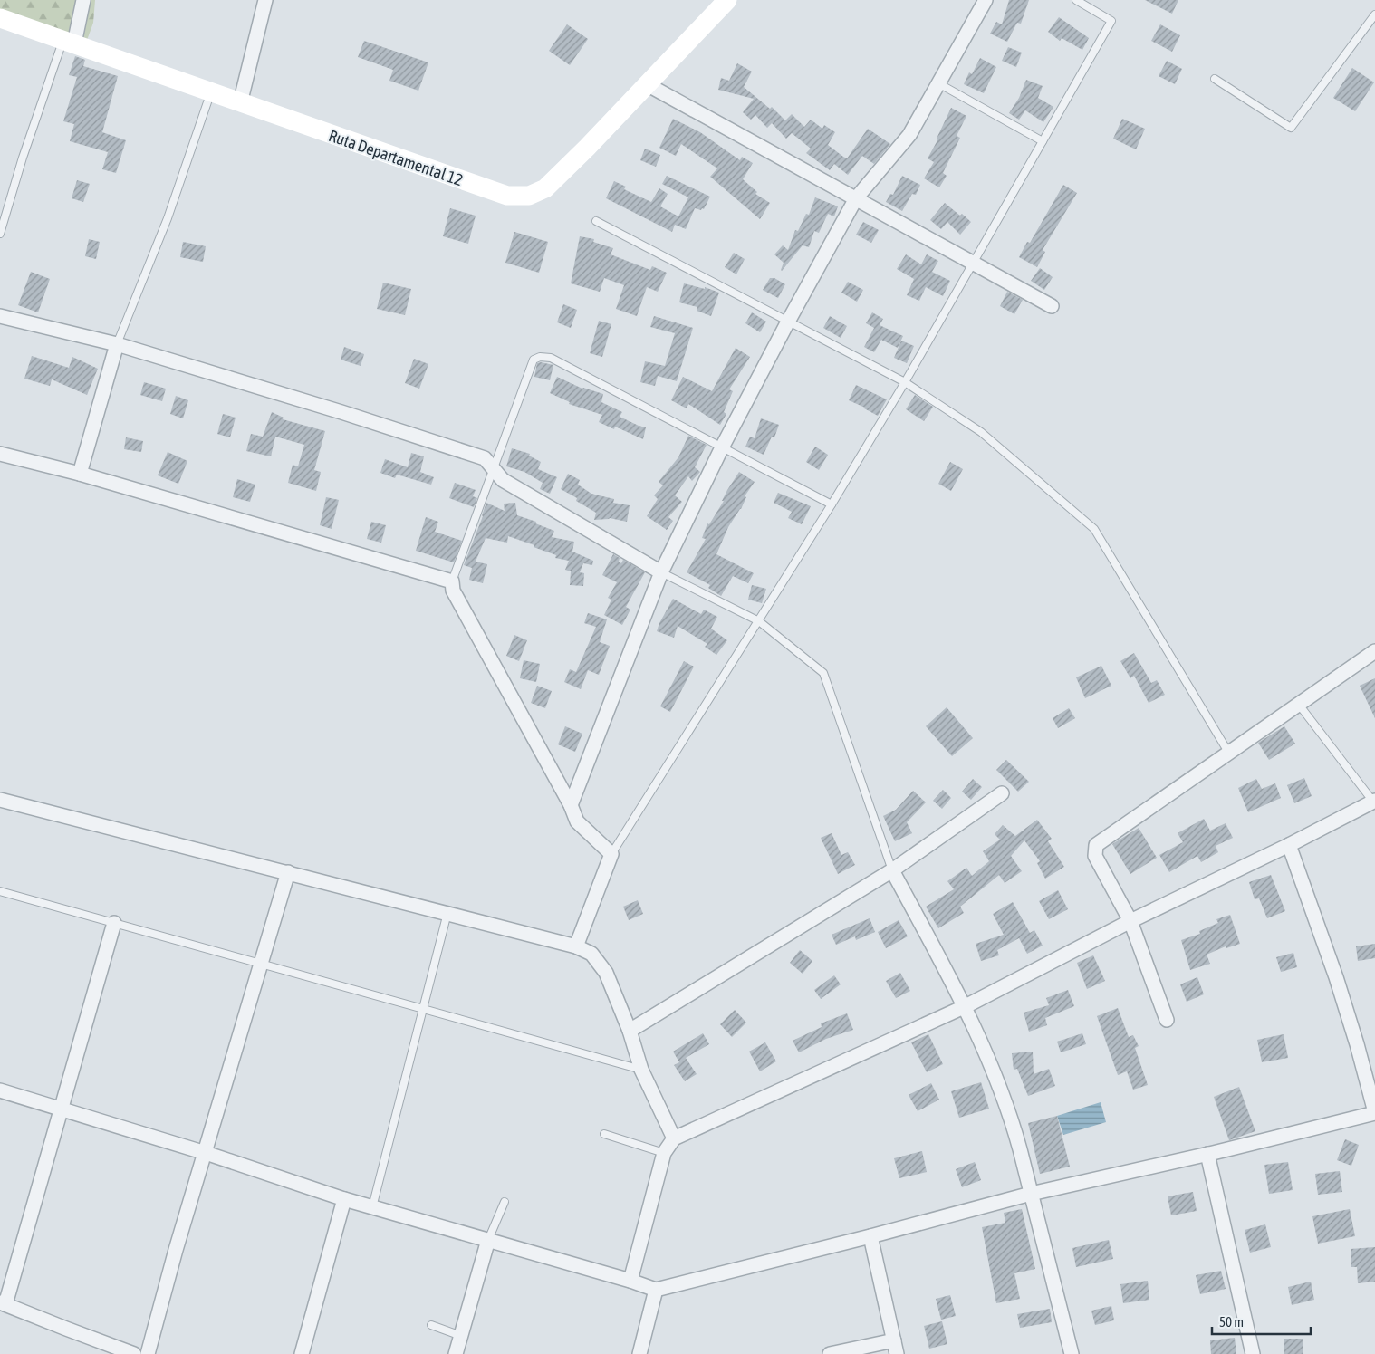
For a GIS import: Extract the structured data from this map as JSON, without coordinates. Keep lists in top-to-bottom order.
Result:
{
  "streets": {
    "main road": ["Ruta Departamental 12"]
  },
  "scale_bar": "50 m"
}
